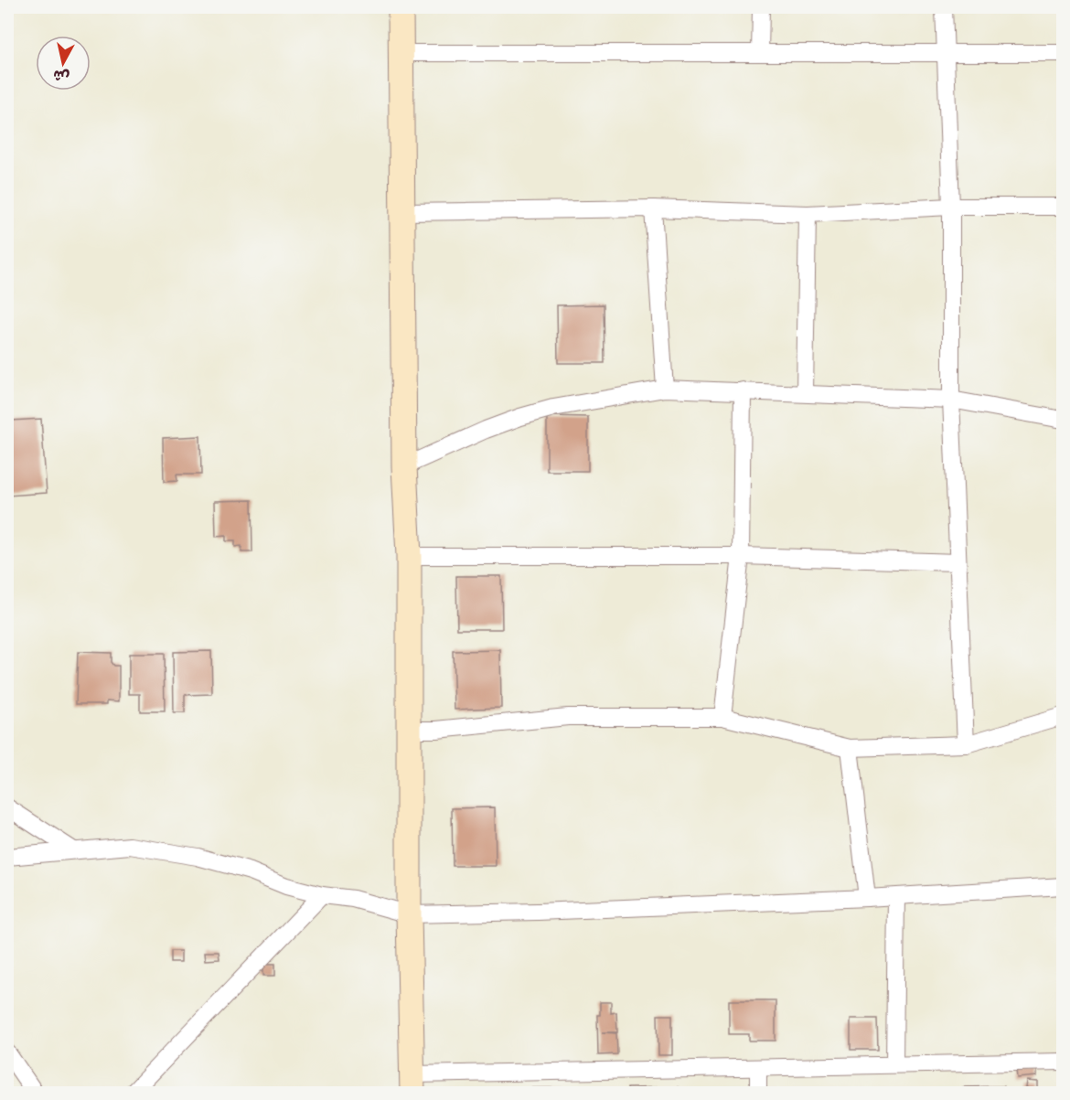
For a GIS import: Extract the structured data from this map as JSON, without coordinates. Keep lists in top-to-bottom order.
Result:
{
  "north": "bottom"
}
